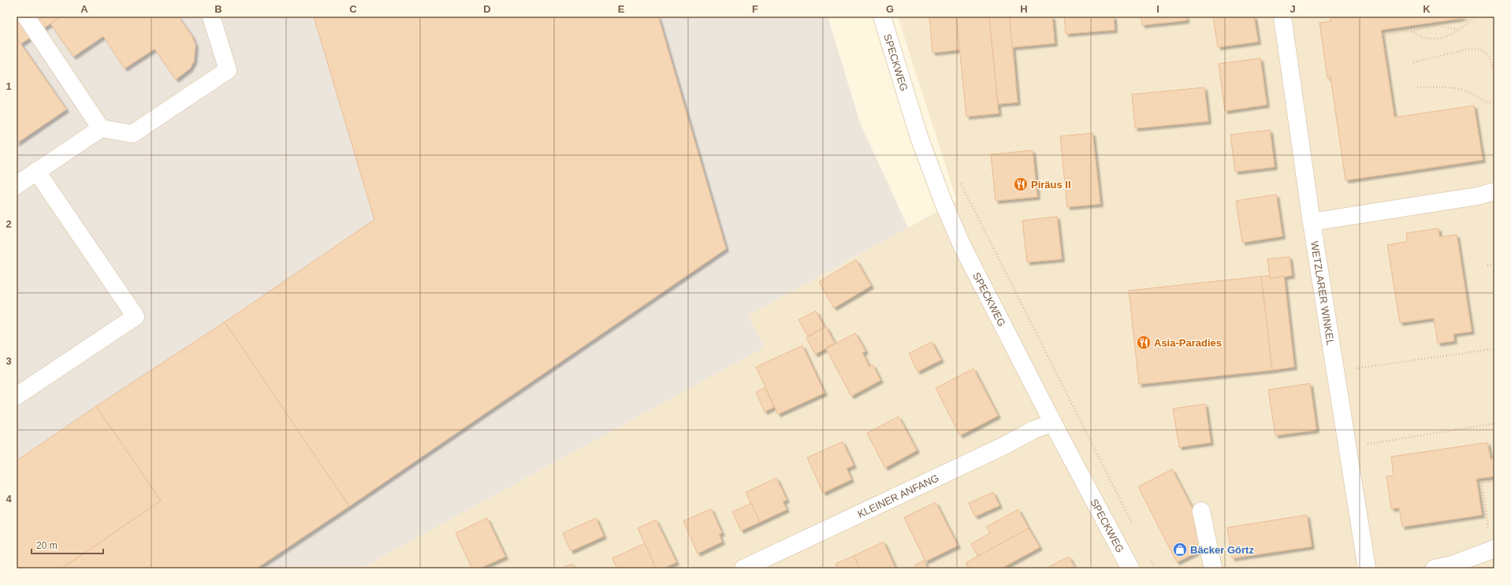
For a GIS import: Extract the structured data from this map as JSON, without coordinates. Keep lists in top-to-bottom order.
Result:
{
  "streets": {
    "street": ["SPECKWEG", "WETZLARER WINKEL", "KLEINER ANFANG"]
  },
  "crossings": [
    ["SPECKWEG", "KLEINER ANFANG"]
  ],
  "places": {
    "restaurant": ["Piräus II", "Asia-Paradies"],
    "shop": ["Bäcker Görtz"]
  },
  "scale_bar": "20 m",
  "grid": {
    "columns": [
      "A",
      "B",
      "C",
      "D",
      "E",
      "F",
      "G",
      "H",
      "I",
      "J",
      "K"
    ],
    "rows": [
      "1",
      "2",
      "3",
      "4"
    ]
  }
}
